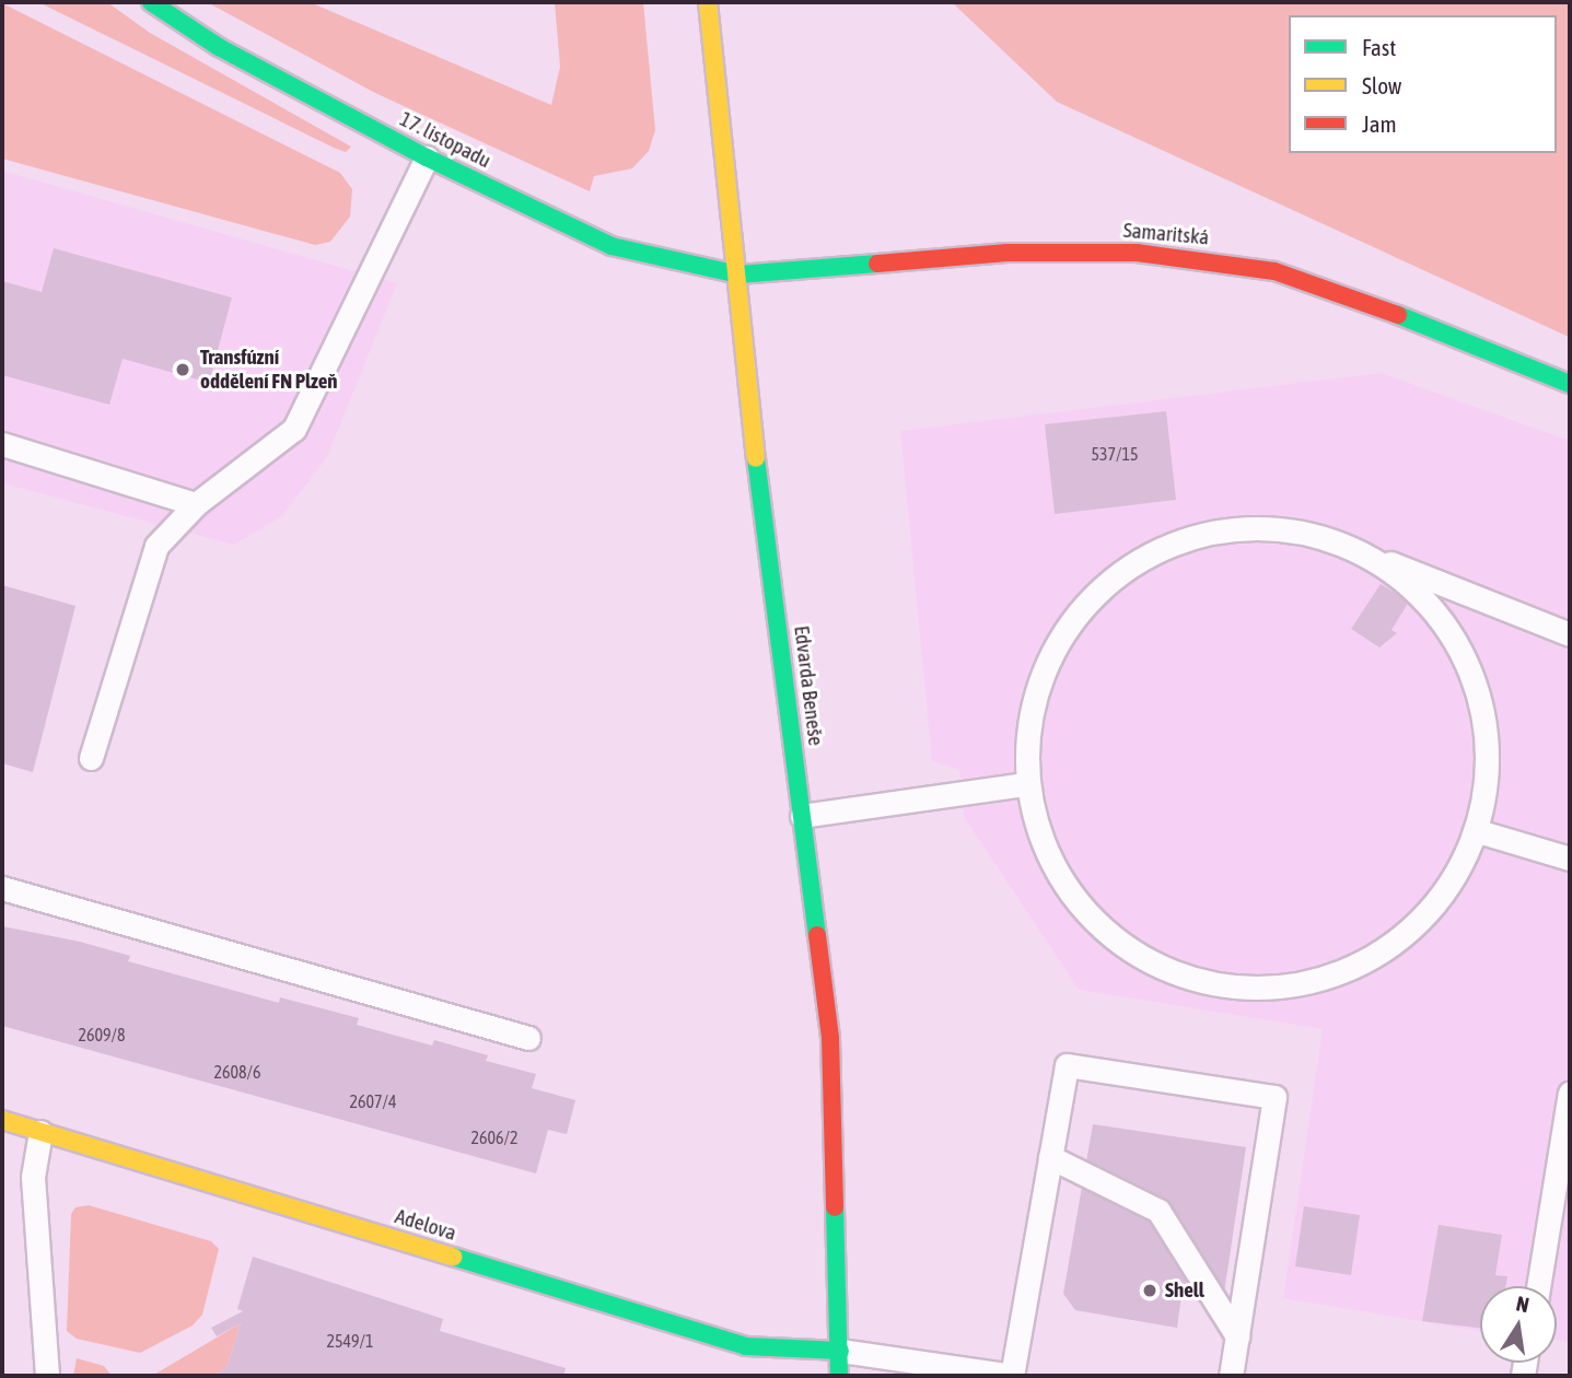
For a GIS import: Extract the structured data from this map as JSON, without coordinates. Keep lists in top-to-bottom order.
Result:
{
  "streets": {
    "street": [
      "17. listopadu",
      "Samaritská",
      "Edvarda Beneše",
      "Adelova"
    ]
  },
  "crossings": [
    ["17. listopadu", "Samaritská"],
    ["17. listopadu", "Edvarda Beneše"],
    ["Samaritská", "Edvarda Beneše"],
    ["Edvarda Beneše", "Adelova"]
  ],
  "places": ["Transfúzní oddělení FN Plzeň", "Shell"],
  "house_numbers": [
    "537/15",
    "2609/8",
    "2608/6",
    "2607/4",
    "2606/2",
    "2549/1"
  ],
  "legend": ["Fast", "Slow", "Jam"],
  "north": "top"
}
